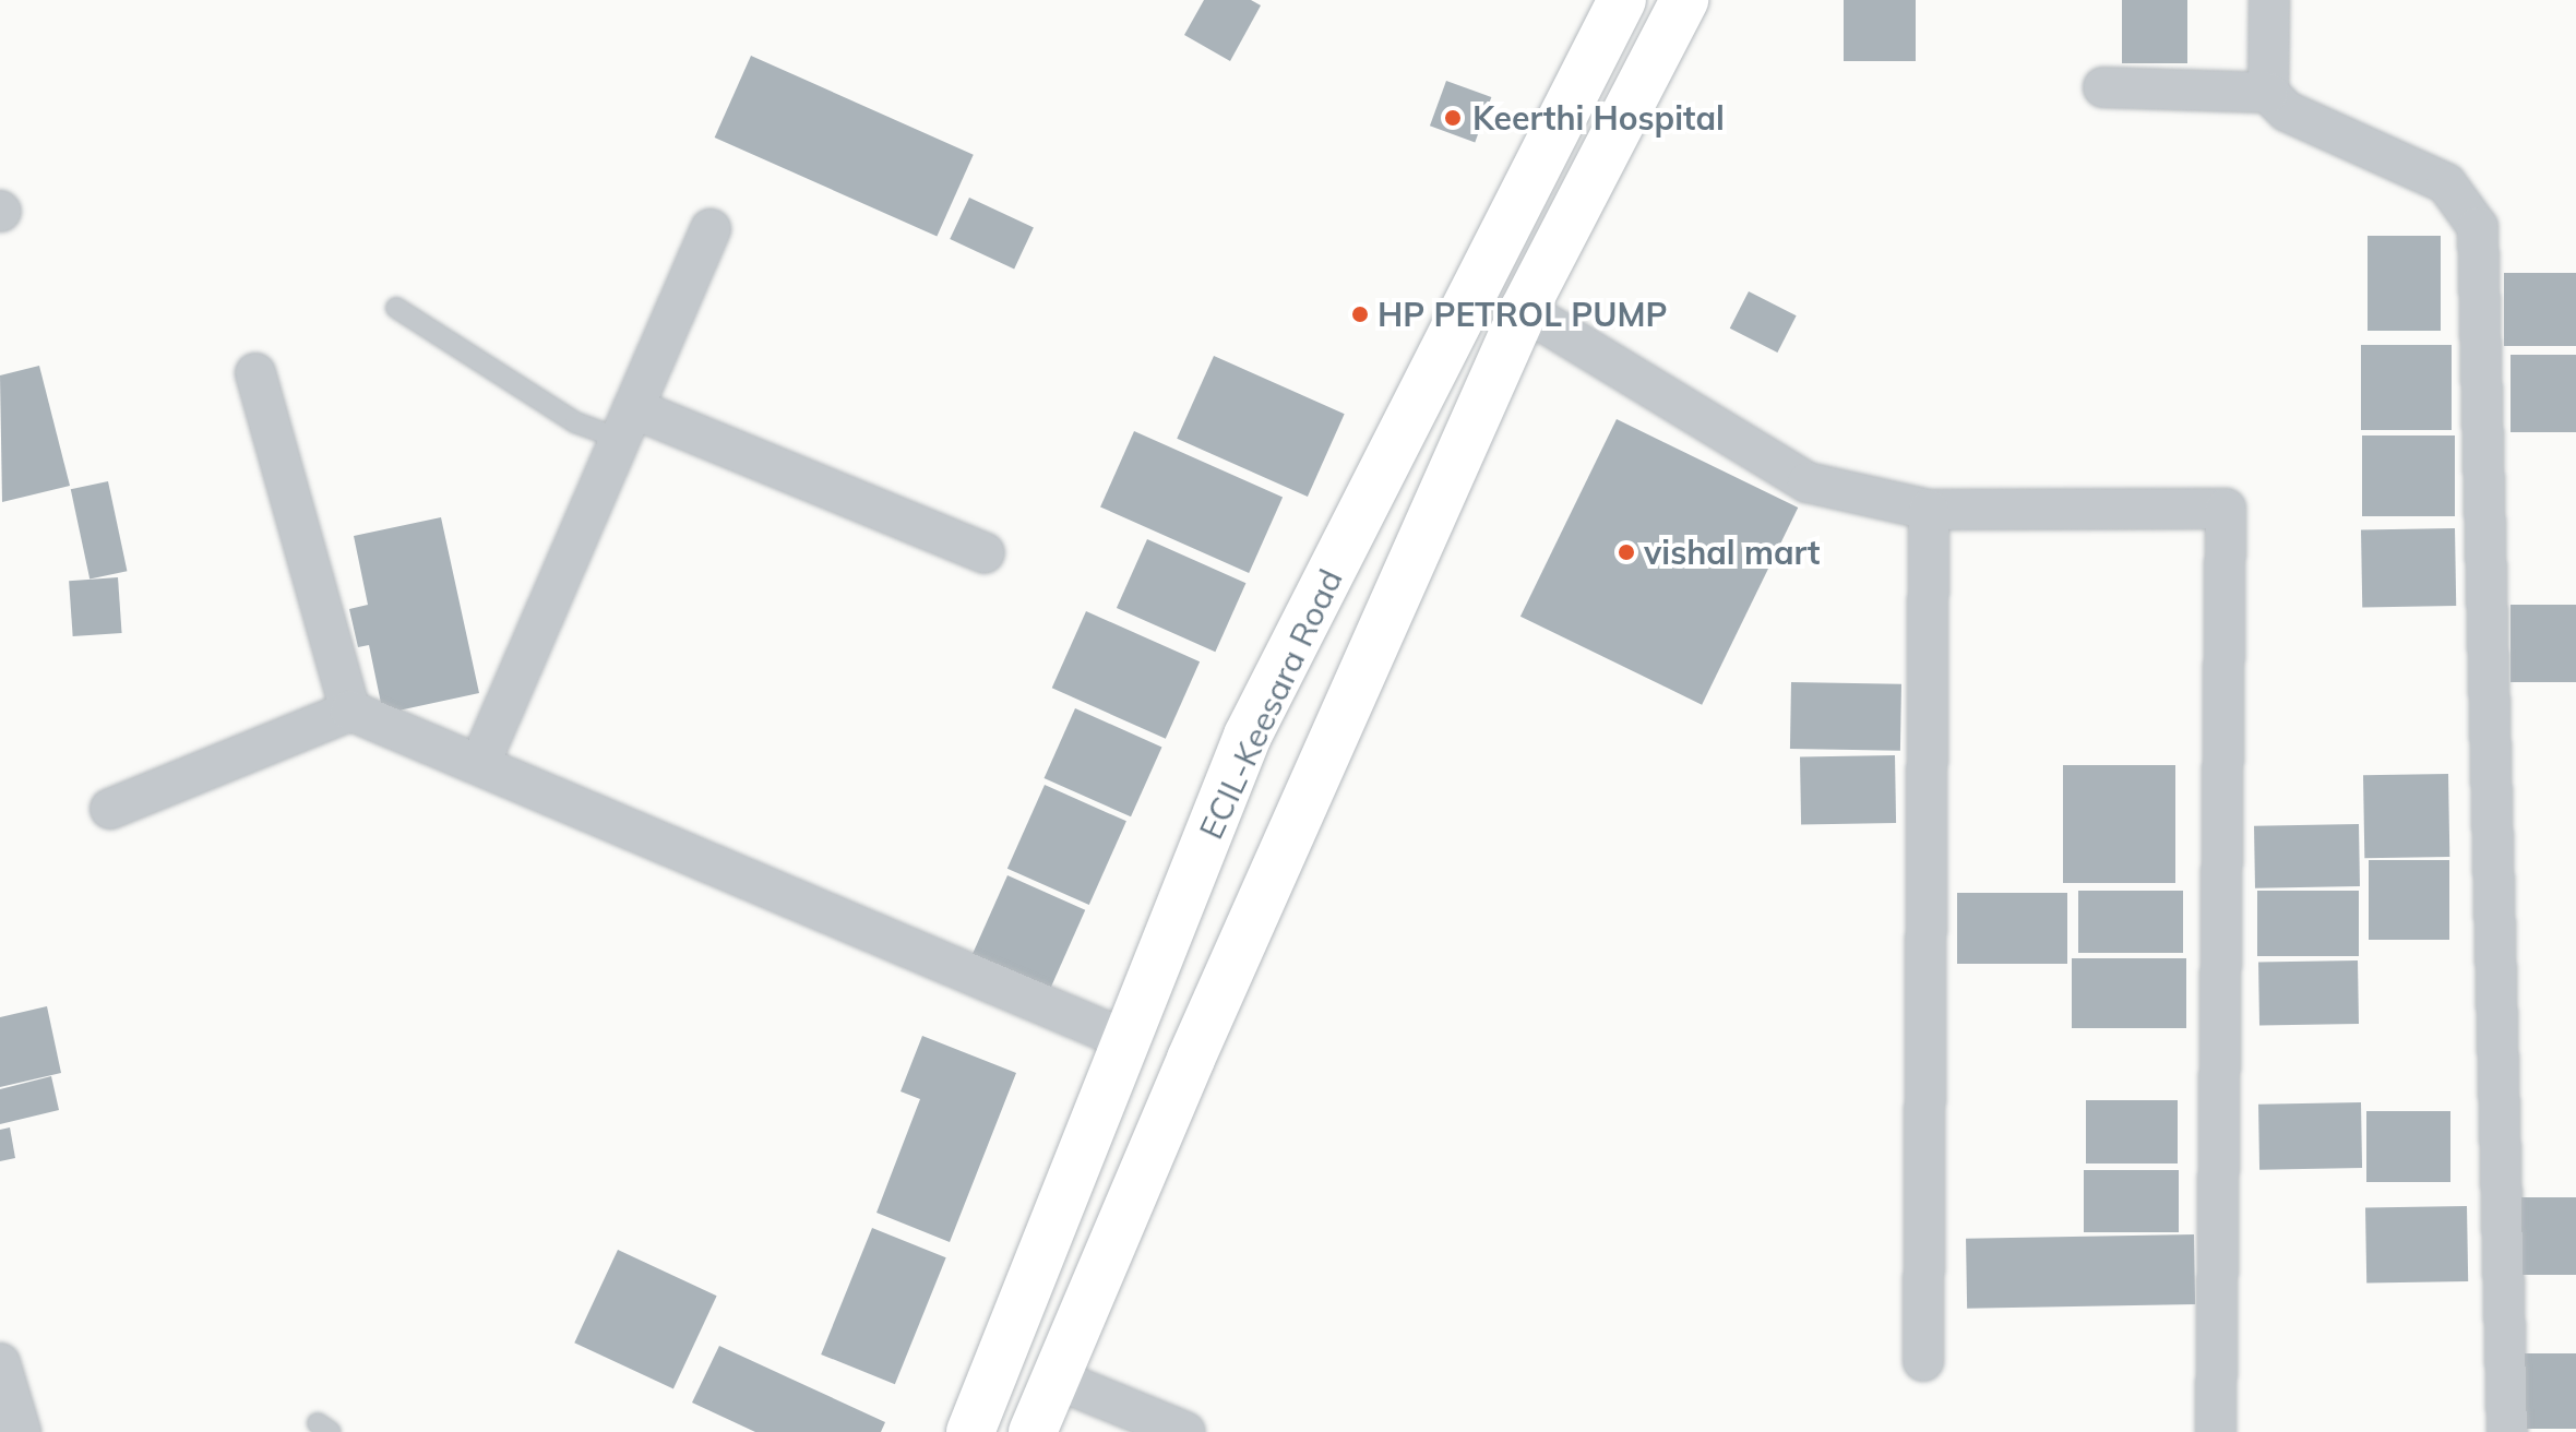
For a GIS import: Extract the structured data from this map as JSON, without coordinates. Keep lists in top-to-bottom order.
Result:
{
  "streets": {
    "main road": ["ECIL-Keesara Road"]
  },
  "places": ["Keerthi Hospital", "HP PETROL PUMP", "vishal mart"]
}
